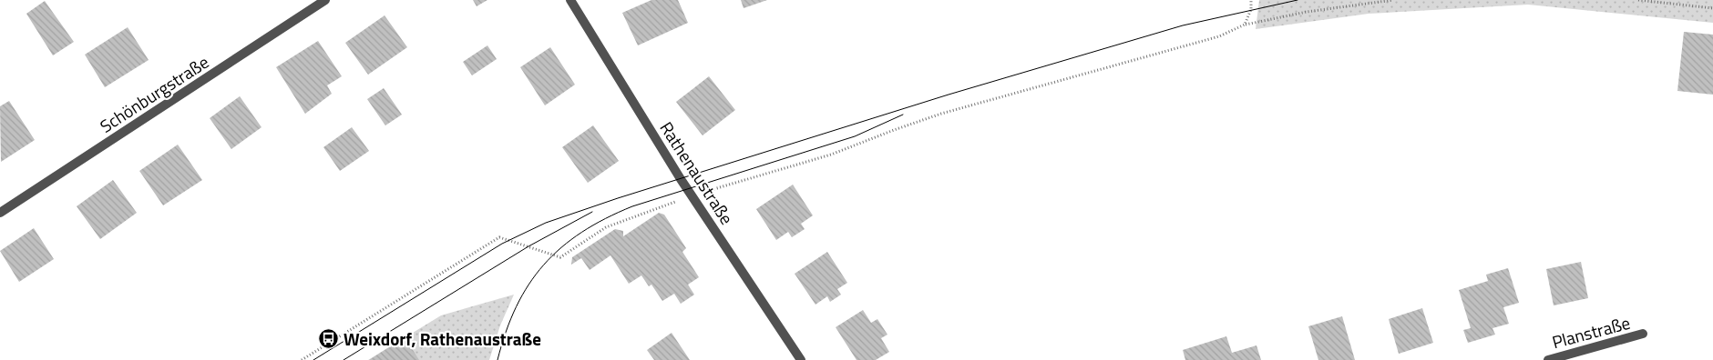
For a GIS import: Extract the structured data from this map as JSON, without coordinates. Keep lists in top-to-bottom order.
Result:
{
  "streets": {
    "street": ["Schönburgstraße", "Rathenaustraße", "Planstraße"]
  },
  "places": {
    "bus stop": ["Weixdorf, Rathenaustraße"]
  }
}
